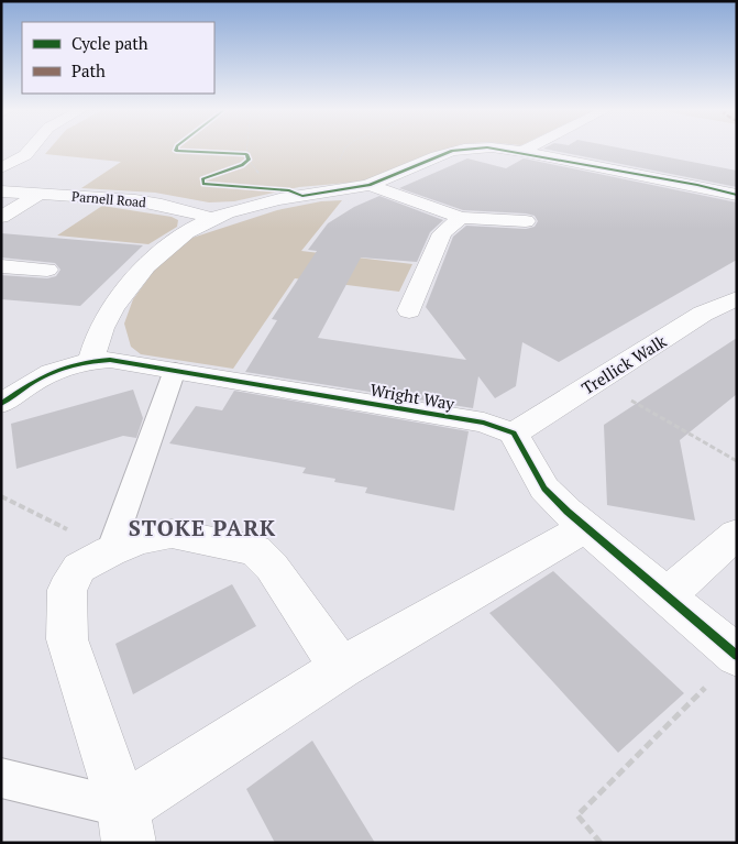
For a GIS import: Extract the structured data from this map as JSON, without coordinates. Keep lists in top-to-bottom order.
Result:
{
  "streets": {
    "street": ["Parnell Road", "Trellick Walk", "Wright Way"]
  },
  "crossings": [
    ["Trellick Walk", "Wright Way"]
  ],
  "districts": ["STOKE PARK"],
  "legend": ["Cycle path", "Path"]
}
